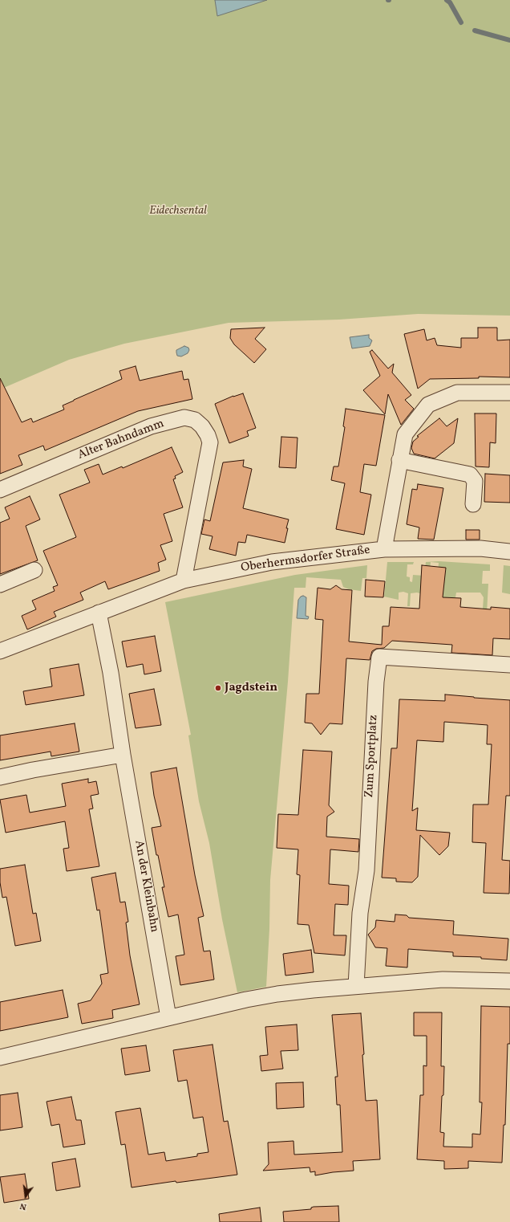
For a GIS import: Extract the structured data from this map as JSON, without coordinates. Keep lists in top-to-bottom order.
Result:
{
  "streets": {
    "street": [
      "Alter Bahndamm",
      "Oberhermsdorfer Straße",
      "Zum Sportplatz",
      "An der Kleinbahn"
    ]
  },
  "crossings": [
    ["Alter Bahndamm", "Oberhermsdorfer Straße"],
    ["Oberhermsdorfer Straße", "An der Kleinbahn"]
  ],
  "parks": ["Eidechsental"],
  "places": ["Jagdstein"],
  "north": "bottom"
}
